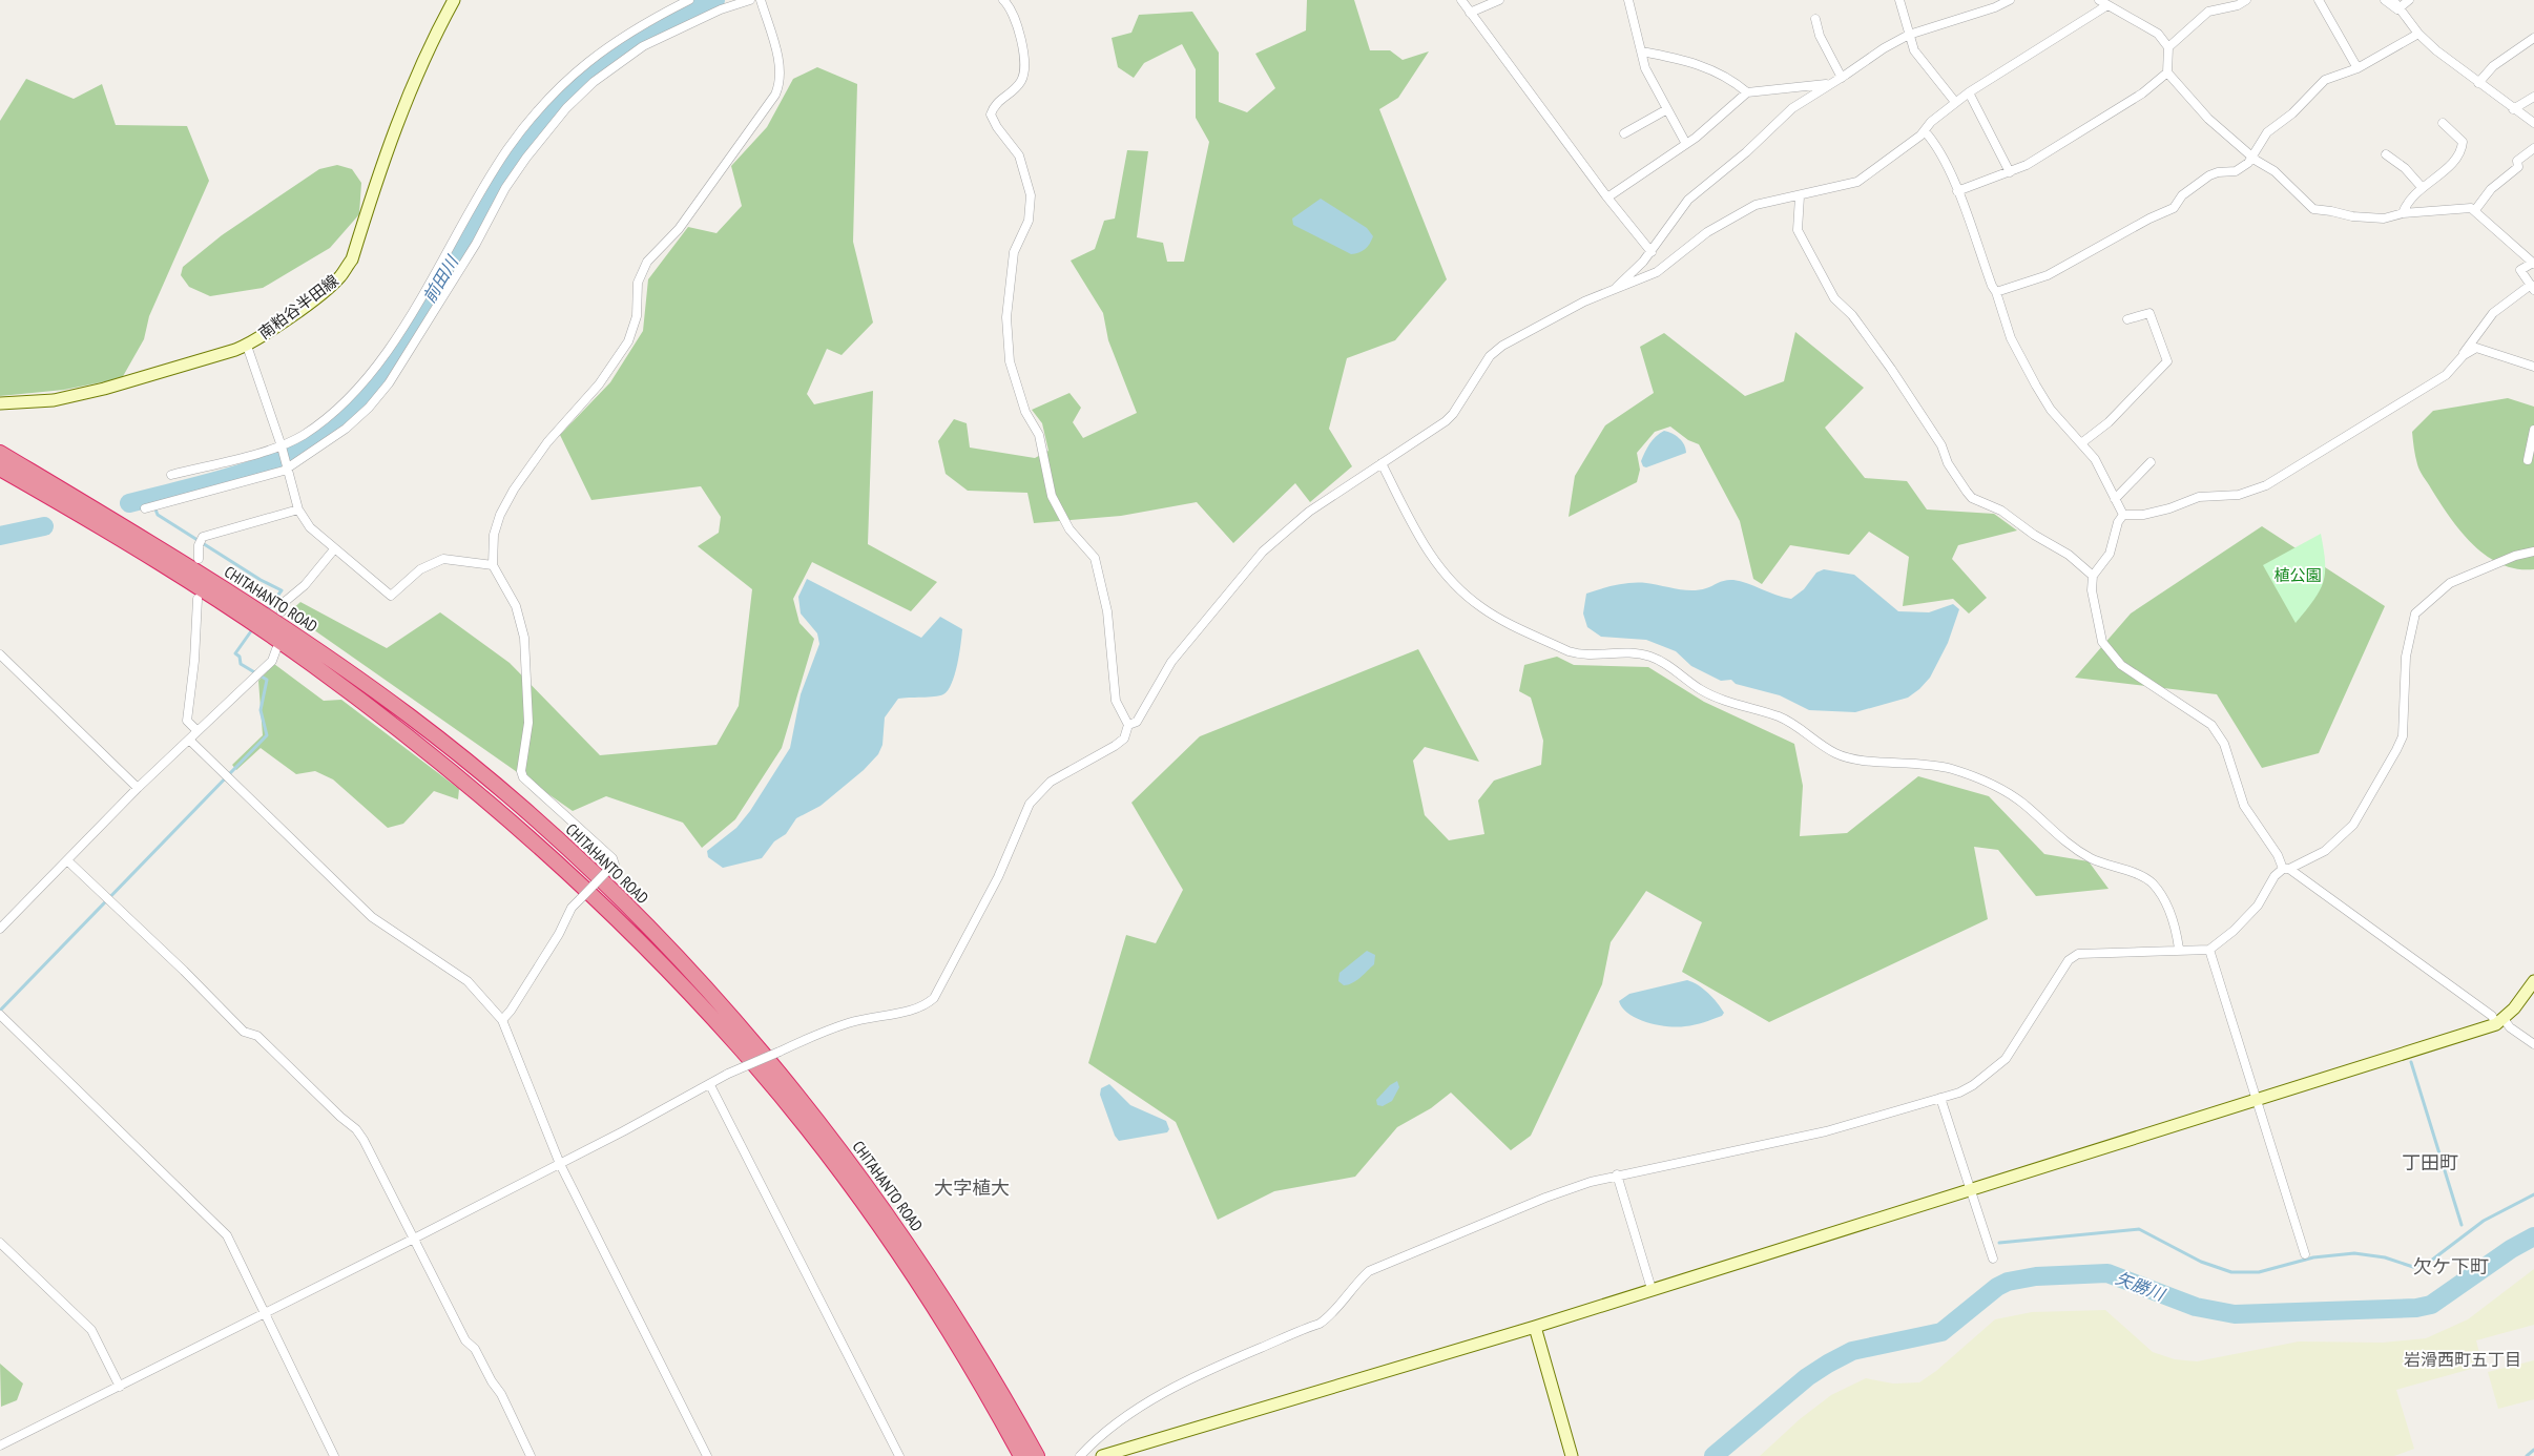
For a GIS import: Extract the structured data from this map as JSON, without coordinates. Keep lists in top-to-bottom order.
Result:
{
  "streets": {
    "highway": ["CHITAHANTO ROAD"],
    "street": ["南粕谷半田線"]
  },
  "districts": [
    "丁田町",
    "大字植大",
    "欠ケ下町",
    "岩滑西町五丁目"
  ],
  "water": ["前田川", "矢勝川"],
  "parks": ["植公園"]
}
